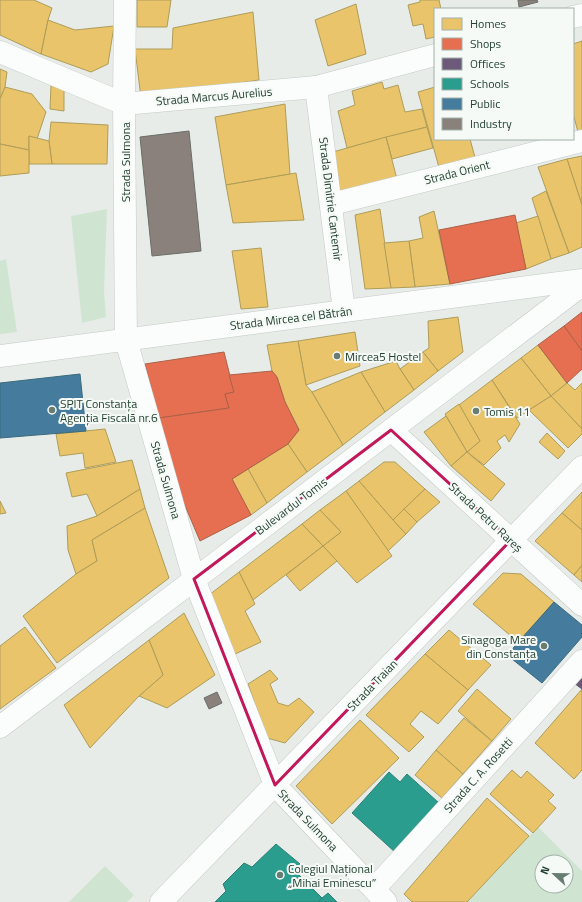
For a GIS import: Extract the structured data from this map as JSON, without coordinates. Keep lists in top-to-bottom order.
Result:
{
  "streets": {
    "street": [
      "Strada Marcus Aurelius",
      "Strada Sulmona",
      "Strada Orient",
      "Strada Dimitrie Cantemir",
      "Strada Mircea cel Bătrân",
      "Bulevardul Tomis",
      "Strada Petru Rareș",
      "Strada Traian",
      "Strada C. A. Rosetti"
    ]
  },
  "crossings": [
    ["Strada Marcus Aurelius", "Strada Sulmona"],
    ["Strada Marcus Aurelius", "Strada Dimitrie Cantemir"],
    ["Strada Sulmona", "Strada Mircea cel Bătrân"],
    ["Strada Sulmona", "Bulevardul Tomis"],
    ["Strada Sulmona", "Strada Traian"],
    ["Strada Sulmona", "Strada C. A. Rosetti"],
    ["Strada Orient", "Strada Dimitrie Cantemir"],
    ["Strada Dimitrie Cantemir", "Strada Mircea cel Bătrân"],
    ["Bulevardul Tomis", "Strada Petru Rareș"],
    ["Strada Petru Rareș", "Strada Traian"]
  ],
  "places": [
    "Mircea5 Hostel",
    "SPIT Constanța Agenția Fiscală nr.6",
    "Tomis 11",
    "Sinagoga Mare din Constanța",
    "Colegiul Național „Mihai Eminescu”"
  ],
  "legend": [
    "Homes",
    "Shops",
    "Offices",
    "Schools",
    "Public",
    "Industry"
  ],
  "north": "left"
}
